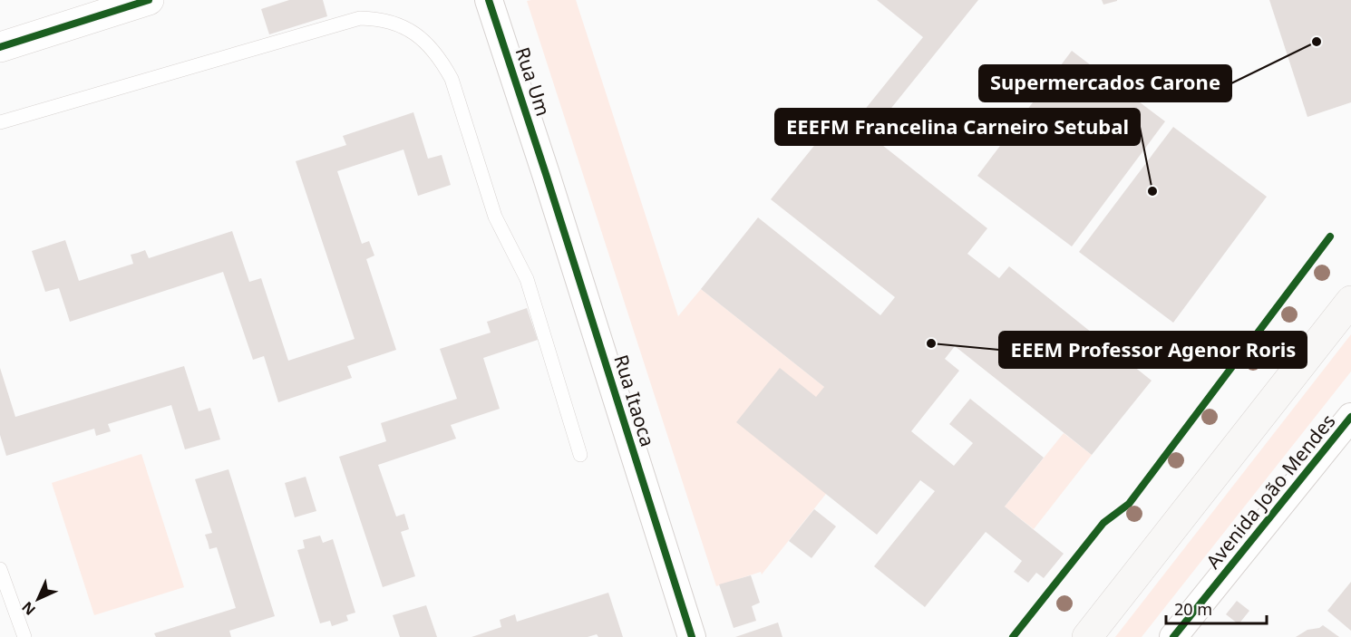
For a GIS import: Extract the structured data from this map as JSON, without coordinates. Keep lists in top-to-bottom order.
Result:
{
  "streets": {
    "street": ["Rua Um", "Rua Itaoca", "Avenida João Mendes"]
  },
  "crossings": [
    ["Rua Um", "Rua Itaoca"]
  ],
  "places": ["Supermercados Carone", "EEEFM Francelina Carneiro Setubal", "EEEM Professor Agenor Roris"],
  "scale_bar": "20 m",
  "north": "bottom left"
}
